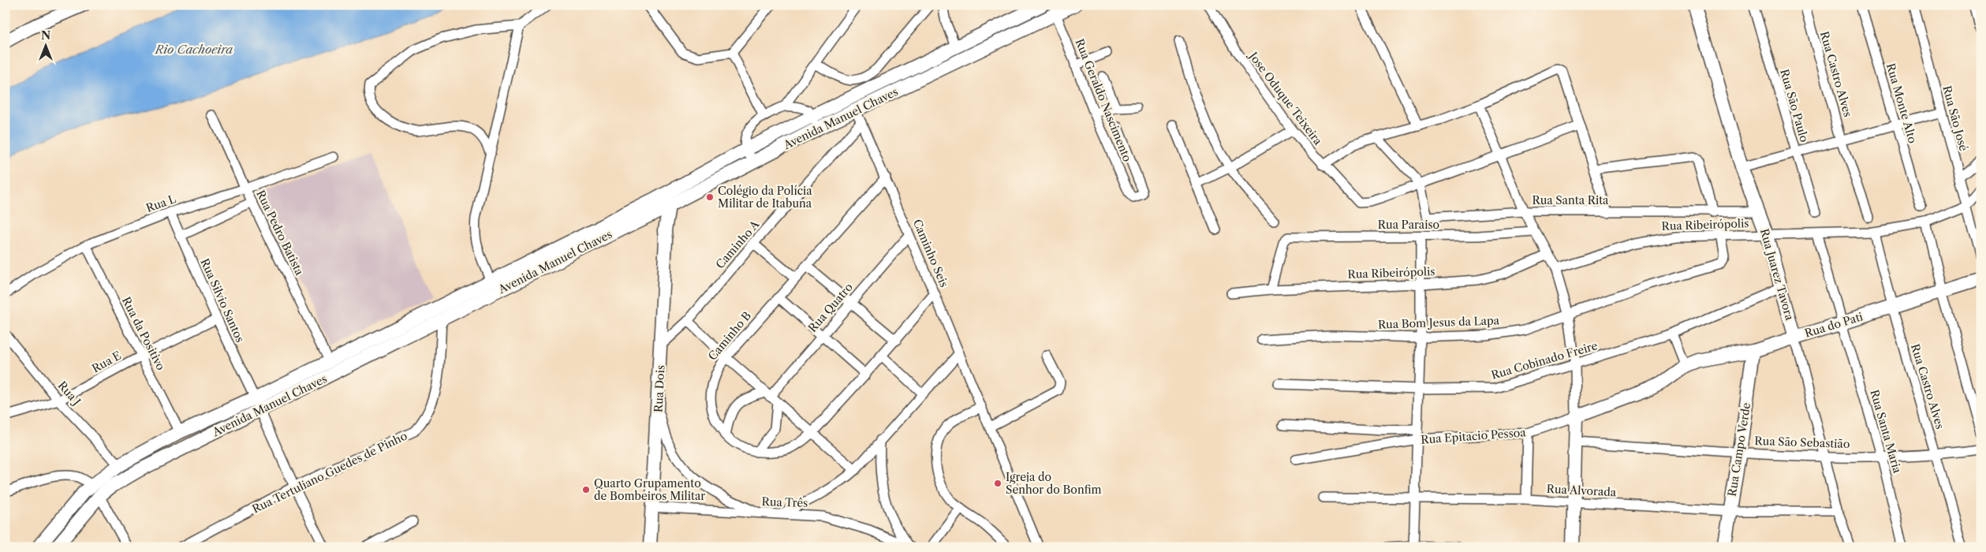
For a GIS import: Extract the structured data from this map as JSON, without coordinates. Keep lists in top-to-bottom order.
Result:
{
  "streets": {
    "main road": [
      "Avenida Manuel Chaves",
      "Rua Juarez Tavora",
      "Rua do Pati",
      "Rua Dois",
      "Rua Epitacio Pessoa",
      "Rua Campo Verde"
    ],
    "street": [
      "Rua Castro Alves",
      "Jose Oduque Teixeira",
      "Rua Geraldo Nascimento",
      "Rua Monte Alto",
      "Rua São Paulo",
      "Rua São José",
      "Rua Santa Rita",
      "Rua L",
      "Rua Paraiso",
      "Rua Ribeirópolis",
      "Rua Pedro Batista",
      "Caminho A",
      "Caminho Seis",
      "Rua Silvio Santos",
      "Rua Quatro",
      "Rua Bom Jesus da Lapa",
      "Rua da Positivo",
      "Caminho B",
      "Rua Cobinado Freire",
      "Rua E",
      "Rua J",
      "Rua Santa Maria",
      "Rua São Sebastião",
      "Rua Tertuliano Guedes de Pinho",
      "Rua Alvorada",
      "Rua Três"
    ]
  },
  "crossings": [
    ["Rua Castro Alves", "Rua Ribeirópolis"],
    ["Rua Castro Alves", "Rua do Pati"],
    ["Rua Castro Alves", "Rua São Sebastião"],
    ["Jose Oduque Teixeira", "Rua Santa Rita"],
    ["Rua Geraldo Nascimento", "Avenida Manuel Chaves"],
    ["Avenida Manuel Chaves", "Rua Pedro Batista"],
    ["Avenida Manuel Chaves", "Caminho Seis"],
    ["Avenida Manuel Chaves", "Rua Silvio Santos"],
    ["Avenida Manuel Chaves", "Rua da Positivo"],
    ["Avenida Manuel Chaves", "Rua Dois"],
    ["Avenida Manuel Chaves", "Rua J"],
    ["Avenida Manuel Chaves", "Rua Tertuliano Guedes de Pinho"],
    ["Rua São José", "Rua Ribeirópolis"],
    ["Rua Santa Rita", "Rua Juarez Tavora"],
    ["Rua L", "Rua Pedro Batista"],
    ["Rua L", "Rua Silvio Santos"],
    ["Rua L", "Rua da Positivo"],
    ["Rua Paraiso", "Rua Ribeirópolis"],
    ["Rua Ribeirópolis", "Rua Juarez Tavora"],
    ["Rua Ribeirópolis", "Rua Bom Jesus da Lapa"],
    ["Rua Ribeirópolis", "Rua Santa Maria"],
    ["Caminho A", "Caminho Seis"],
    ["Caminho A", "Rua Dois"],
    ["Caminho Seis", "Rua Quatro"],
    ["Caminho Seis", "Caminho B"],
    ["Rua Juarez Tavora", "Rua do Pati"],
    ["Rua Juarez Tavora", "Rua Cobinado Freire"],
    ["Rua Juarez Tavora", "Rua São Sebastião"],
    ["Rua Juarez Tavora", "Rua Alvorada"],
    ["Rua Silvio Santos", "Rua E"],
    ["Rua Silvio Santos", "Rua Tertuliano Guedes de Pinho"],
    ["Rua Quatro", "Caminho B"],
    ["Rua do Pati", "Rua Santa Maria"],
    ["Rua do Pati", "Rua Epitacio Pessoa"],
    ["Rua do Pati", "Rua Campo Verde"],
    ["Rua da Positivo", "Rua E"],
    ["Rua E", "Rua J"],
    ["Rua Dois", "Rua Três"],
    ["Rua Santa Maria", "Rua São Sebastião"],
    ["Rua São Sebastião", "Rua Campo Verde"],
    ["Rua Campo Verde", "Rua Alvorada"]
  ],
  "water": ["Rio Cachoeira"],
  "places": ["Colégio da Polícia Militar de Itabuna", "Igreja do Senhor do Bonfim", "Quarto Grupamento de Bombeiros Militar"],
  "north": "top"
}
